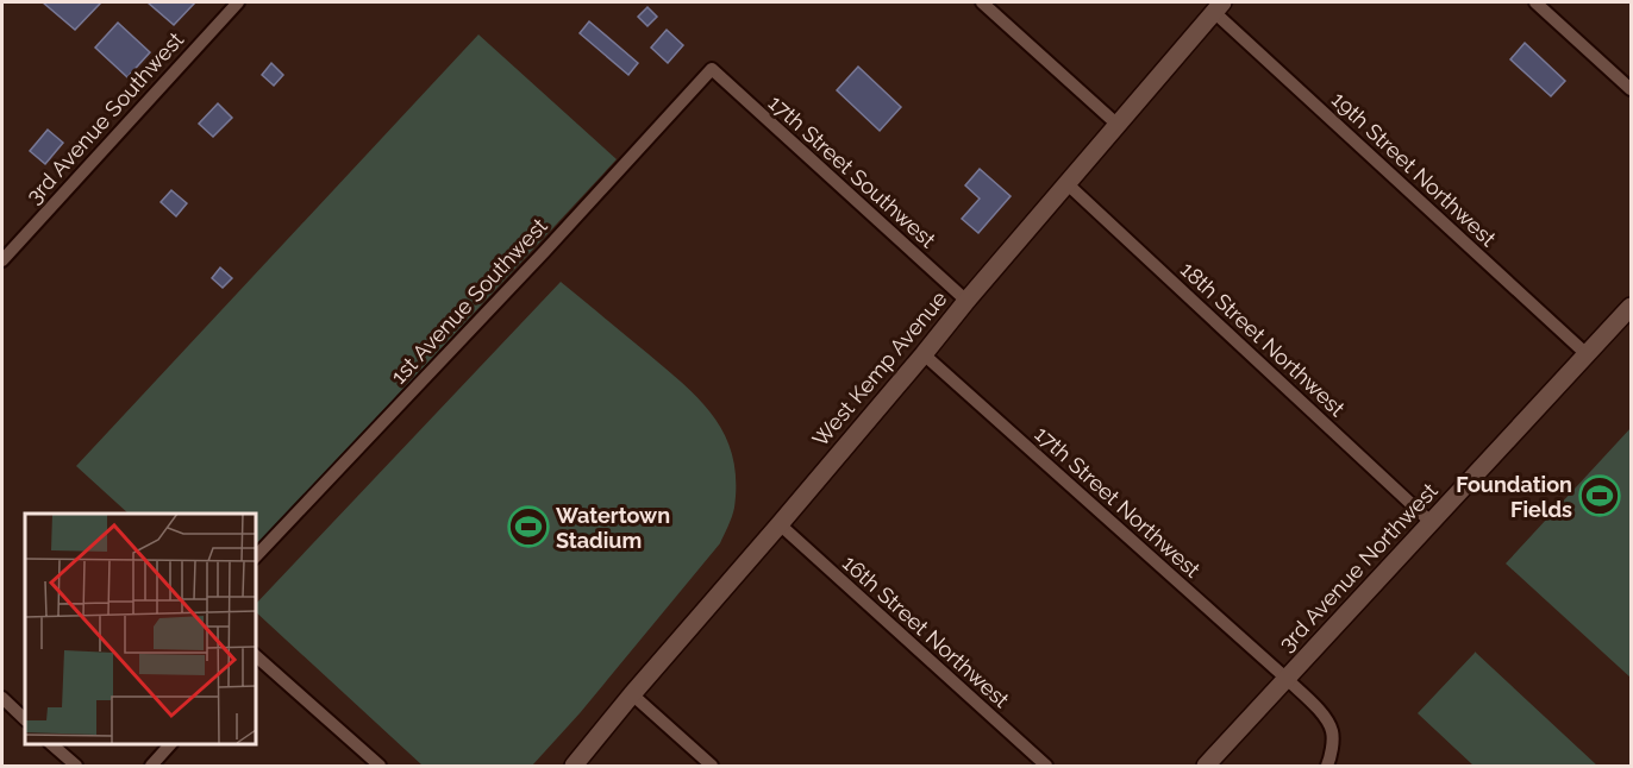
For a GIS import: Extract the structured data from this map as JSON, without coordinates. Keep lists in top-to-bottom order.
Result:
{
  "streets": {
    "street": [
      "3rd Avenue Southwest",
      "19th Street Northwest",
      "17th Street Southwest",
      "1st Avenue Southwest",
      "18th Street Northwest",
      "West Kemp Avenue",
      "17th Street Northwest",
      "3rd Avenue Northwest",
      "16th Street Northwest"
    ]
  },
  "crossings": [
    ["19th Street Northwest", "West Kemp Avenue"],
    ["19th Street Northwest", "3rd Avenue Northwest"],
    ["17th Street Southwest", "1st Avenue Southwest"],
    ["17th Street Southwest", "West Kemp Avenue"],
    ["18th Street Northwest", "West Kemp Avenue"],
    ["18th Street Northwest", "3rd Avenue Northwest"],
    ["West Kemp Avenue", "17th Street Northwest"],
    ["West Kemp Avenue", "16th Street Northwest"],
    ["17th Street Northwest", "3rd Avenue Northwest"]
  ],
  "places": {
    "sports": ["Foundation Fields", "Watertown Stadium"]
  }
}
